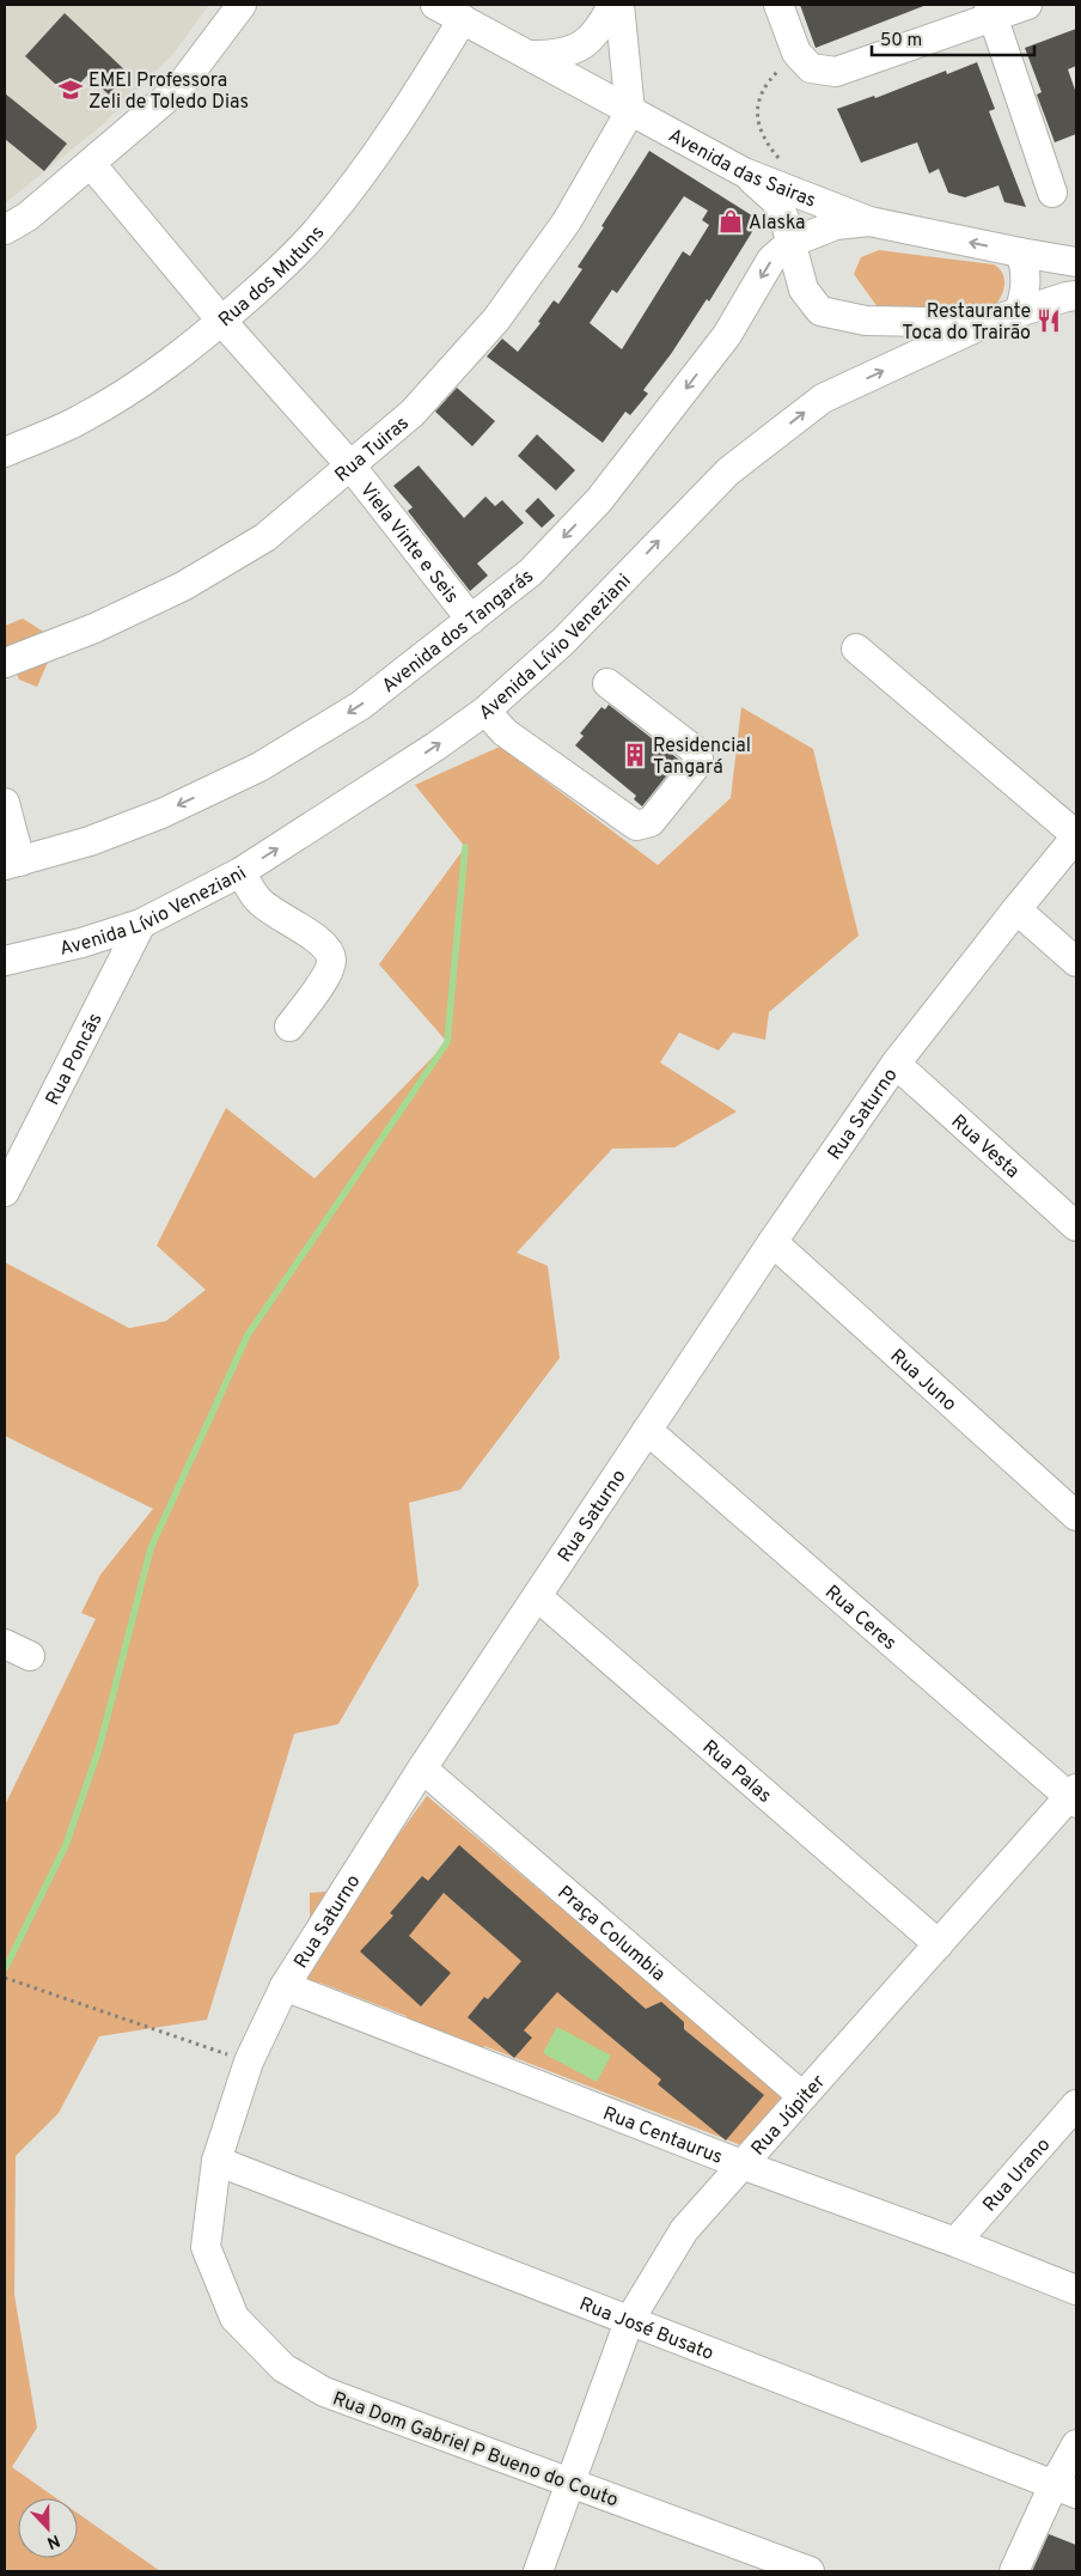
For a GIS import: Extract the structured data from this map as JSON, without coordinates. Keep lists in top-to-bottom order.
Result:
{
  "streets": {
    "street": [
      "Avenida das Sairas",
      "Rua dos Mutuns",
      "Rua Tuiras",
      "Viela Vinte e Seis",
      "Avenida dos Tangarás",
      "Avenida Lívio Veneziani",
      "Rua Poncãs",
      "Rua Saturno",
      "Rua Vesta",
      "Rua Juno",
      "Rua Ceres",
      "Rua Palas",
      "Praça Columbia",
      "Rua Júpiter",
      "Rua Centaurus",
      "Rua Urano",
      "Rua José Busato",
      "Rua Dom Gabriel P Bueno do Couto"
    ]
  },
  "crossings": [
    ["Avenida das Sairas", "Rua dos Mutuns"],
    ["Avenida das Sairas", "Rua Tuiras"],
    ["Avenida das Sairas", "Avenida dos Tangarás"],
    ["Rua dos Mutuns", "Viela Vinte e Seis"],
    ["Rua Tuiras", "Viela Vinte e Seis"],
    ["Viela Vinte e Seis", "Avenida dos Tangarás"],
    ["Avenida Lívio Veneziani", "Rua Poncãs"],
    ["Rua Saturno", "Rua Vesta"],
    ["Rua Saturno", "Rua Juno"],
    ["Rua Saturno", "Rua Ceres"],
    ["Rua Saturno", "Rua Palas"],
    ["Rua Saturno", "Praça Columbia"],
    ["Rua Saturno", "Rua Centaurus"],
    ["Rua Saturno", "Rua José Busato"],
    ["Rua Saturno", "Rua Dom Gabriel P Bueno do Couto"],
    ["Rua Ceres", "Rua Júpiter"],
    ["Rua Palas", "Rua Júpiter"],
    ["Praça Columbia", "Rua Júpiter"],
    ["Rua Júpiter", "Rua Centaurus"],
    ["Rua Júpiter", "Rua José Busato"],
    ["Rua Júpiter", "Rua Dom Gabriel P Bueno do Couto"],
    ["Rua Centaurus", "Rua Urano"]
  ],
  "one_way": ["Avenida dos Tangarás", "Avenida Lívio Veneziani"],
  "places": {
    "school or university": ["EMEI Professora Zeli de Toledo Dias"],
    "shop": ["Alaska"],
    "restaurant": ["Restaurante Toca do Trairão"],
    "building": ["Residencial Tangará"]
  },
  "scale_bar": "50 m",
  "north": "bottom"
}
